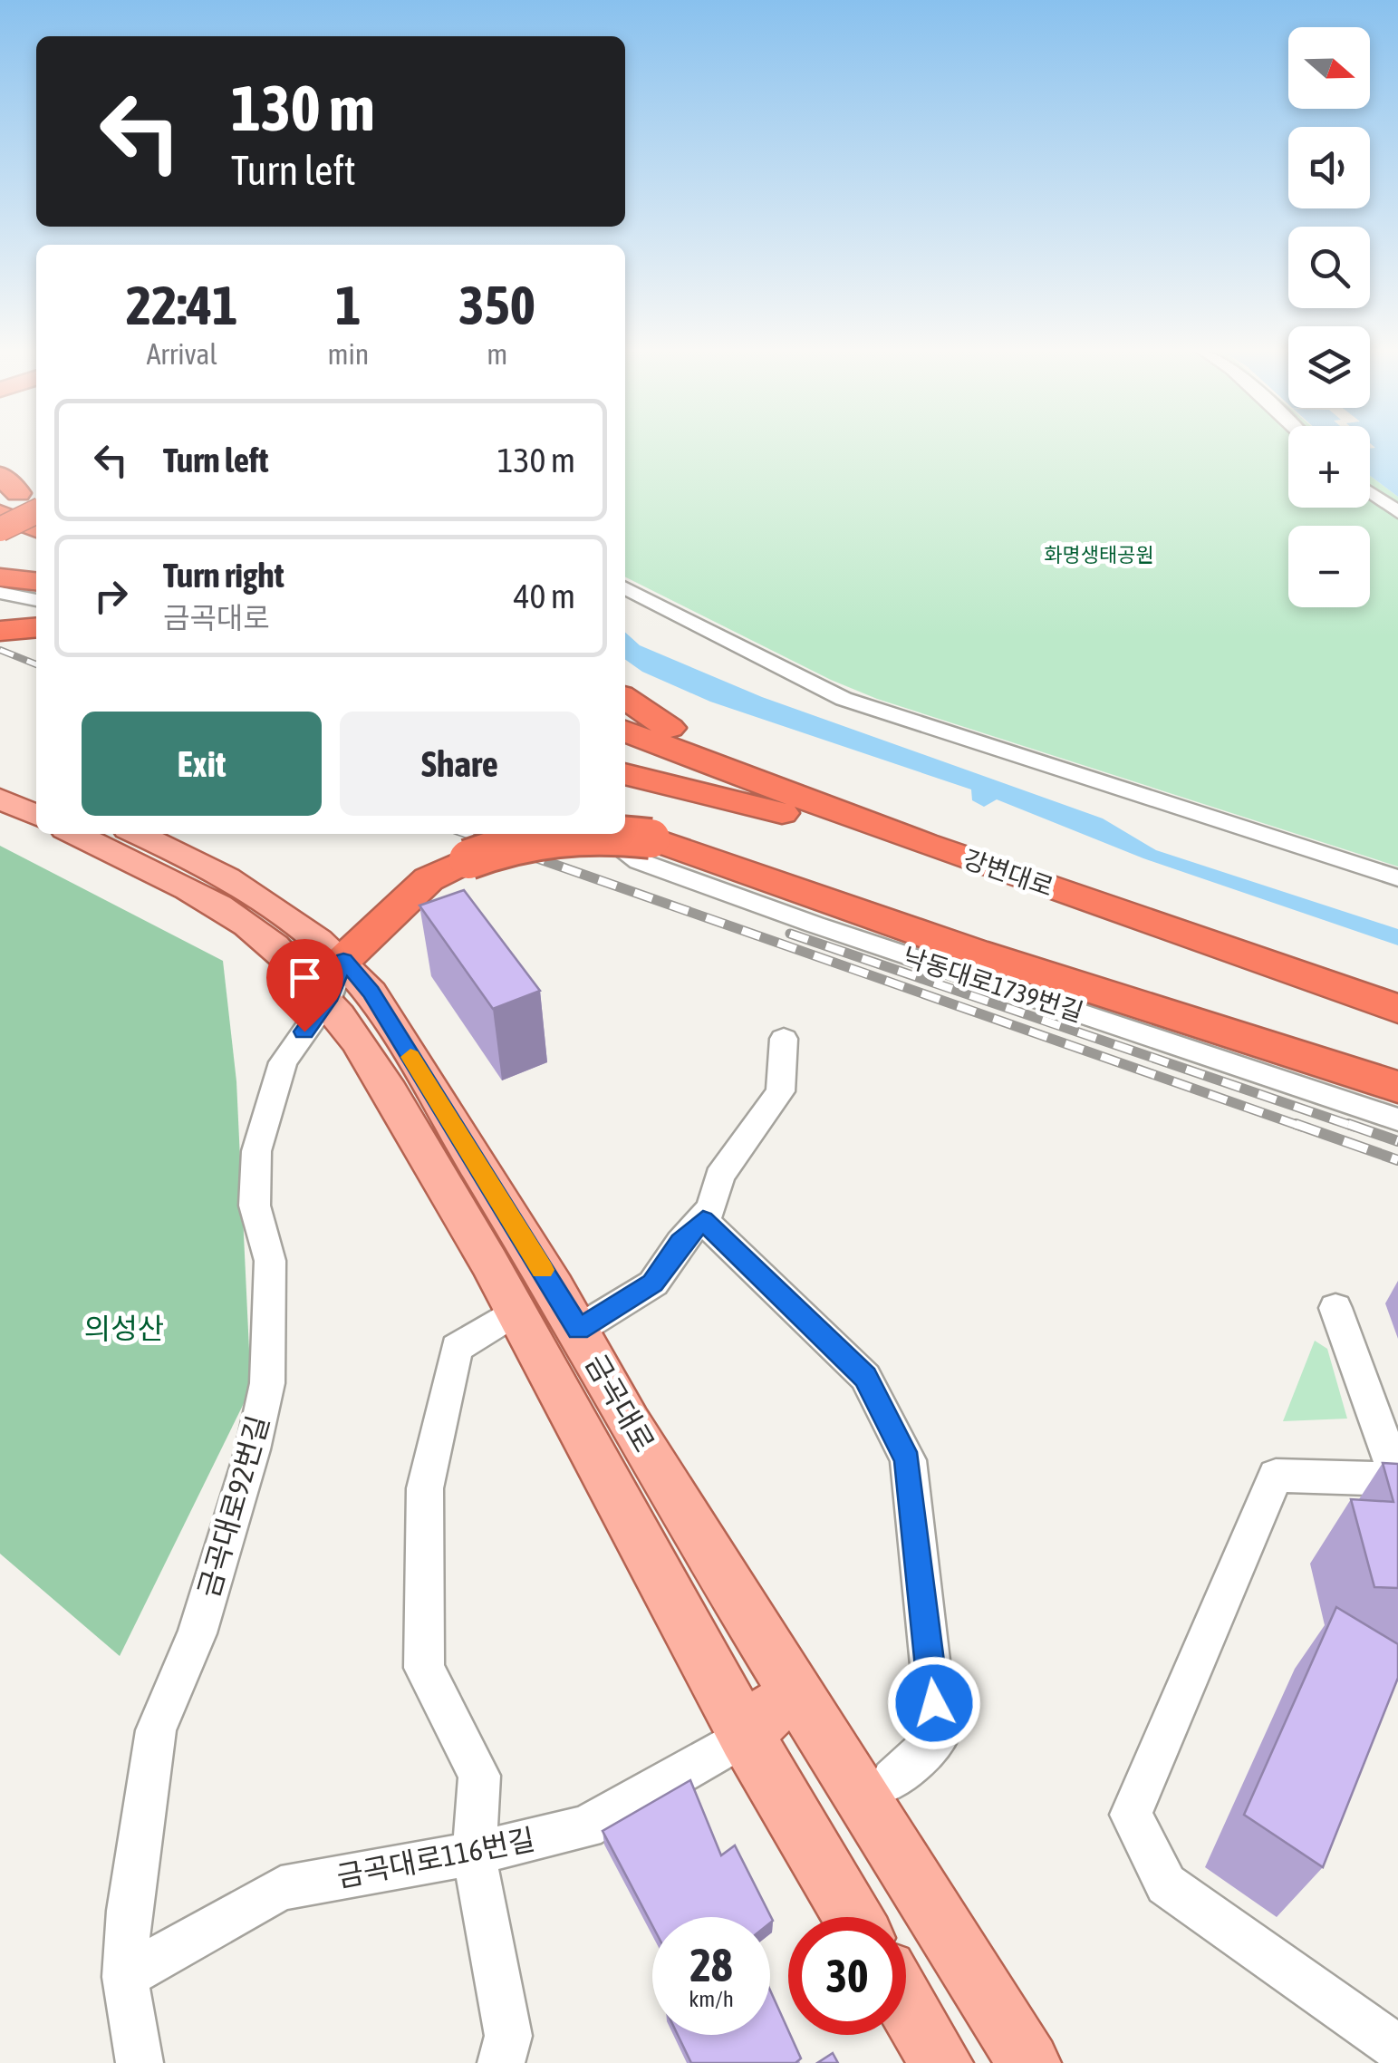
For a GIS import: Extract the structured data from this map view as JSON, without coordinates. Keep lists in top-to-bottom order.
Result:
{
  "streets": {
    "highway": ["강변대로"],
    "main road": ["금곡대로"],
    "street": ["낙동대로1739번길", "금곡대로92번길", "금곡대로116번길"]
  },
  "crossings": [
    ["금곡대로", "금곡대로92번길"],
    ["금곡대로", "금곡대로116번길"],
    ["금곡대로92번길", "금곡대로116번길"]
  ],
  "parks": ["화명생태공원", "의성산"],
  "north": "right",
  "page": {
    "map_buttons": ["+", "−"],
    "turn": ["130 m", "Turn left"],
    "eta": [
      "22:41",
      "Arrival",
      "1",
      "min",
      "350",
      "m"
    ],
    "list": [
      {
        "name": "Turn left",
        "value": "130 m"
      },
      {
        "name": "Turn right",
        "note": "금곡대로",
        "value": "40 m"
      }
    ],
    "buttons": ["Exit", "Share"],
    "speed": "28 km/h",
    "limit": "30"
  }
}
